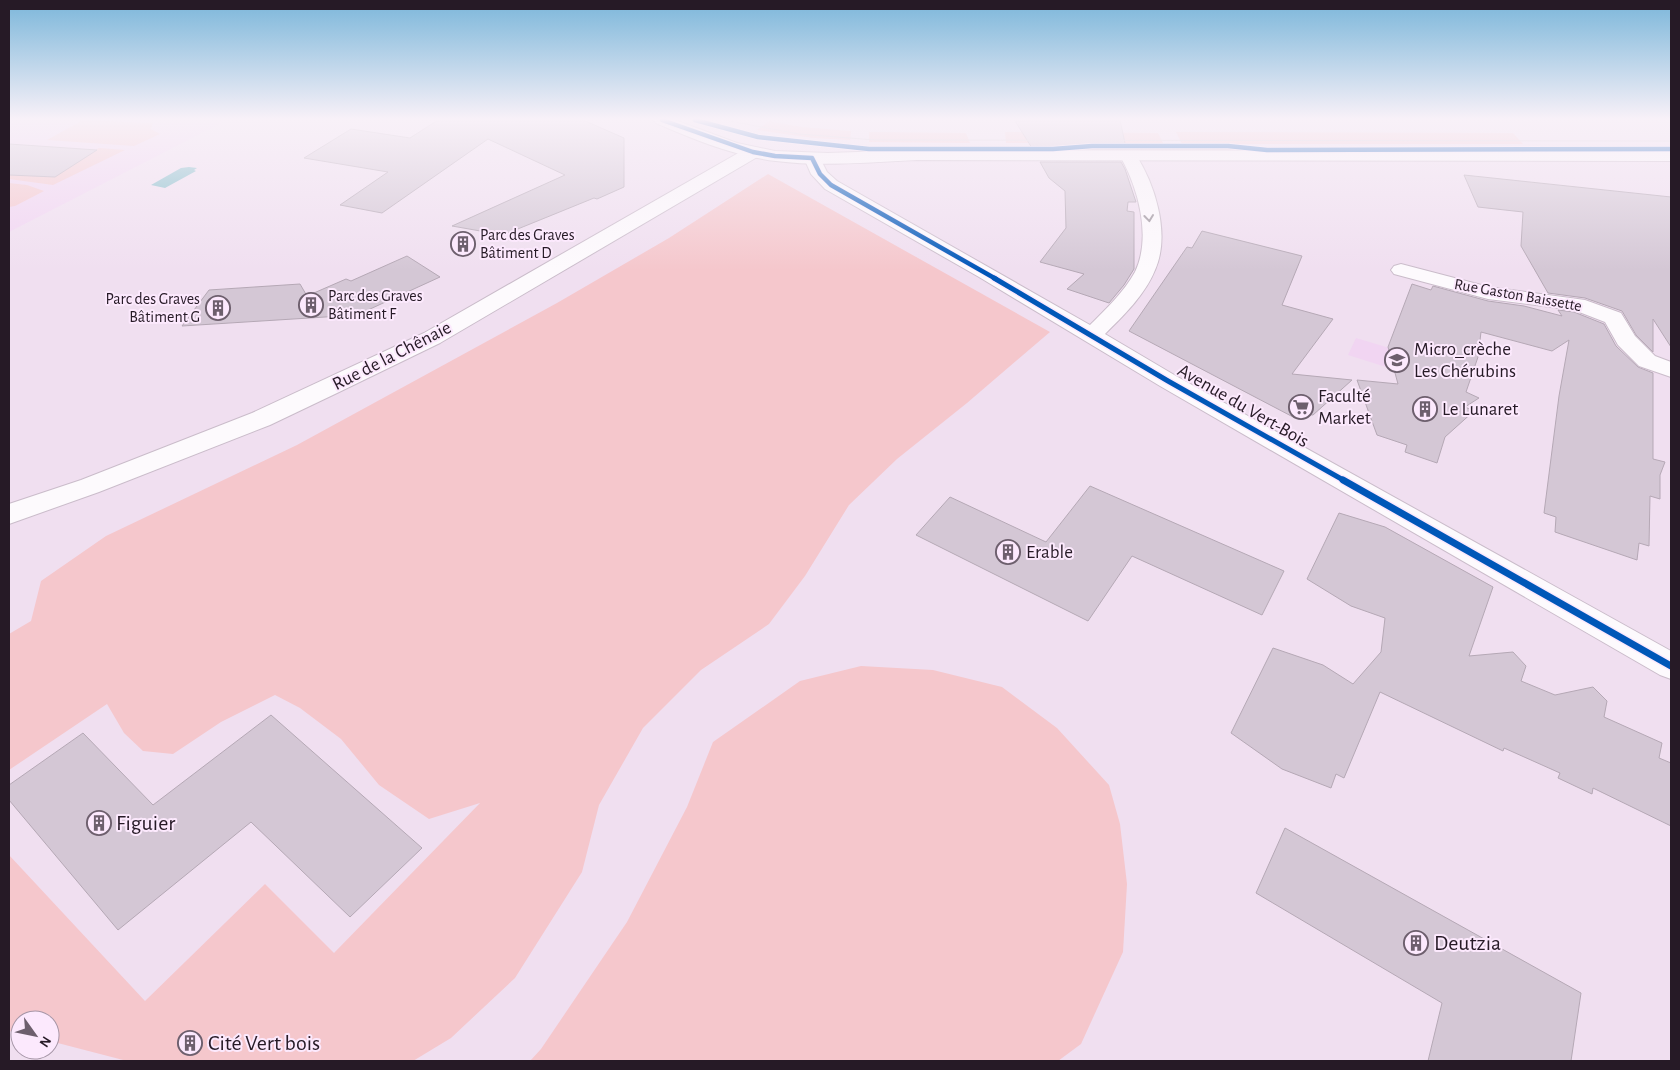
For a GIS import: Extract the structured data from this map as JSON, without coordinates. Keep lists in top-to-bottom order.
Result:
{
  "streets": {
    "street": ["Rue Gaston Baissette", "Rue de la Chênaie", "Avenue du Vert-Bois"]
  },
  "places": {
    "building": [
      "Parc des Graves Bâtiment D",
      "Parc des Graves Bâtiment F",
      "Parc des Graves Bâtiment G",
      "Le Lunaret",
      "Erable",
      "Figuier",
      "Deutzia",
      "Cité Vert bois"
    ],
    "school or university": ["Micro_crèche Les Chérubins"],
    "supermarket": ["Faculté Market"]
  },
  "north": "bottom right"
}
